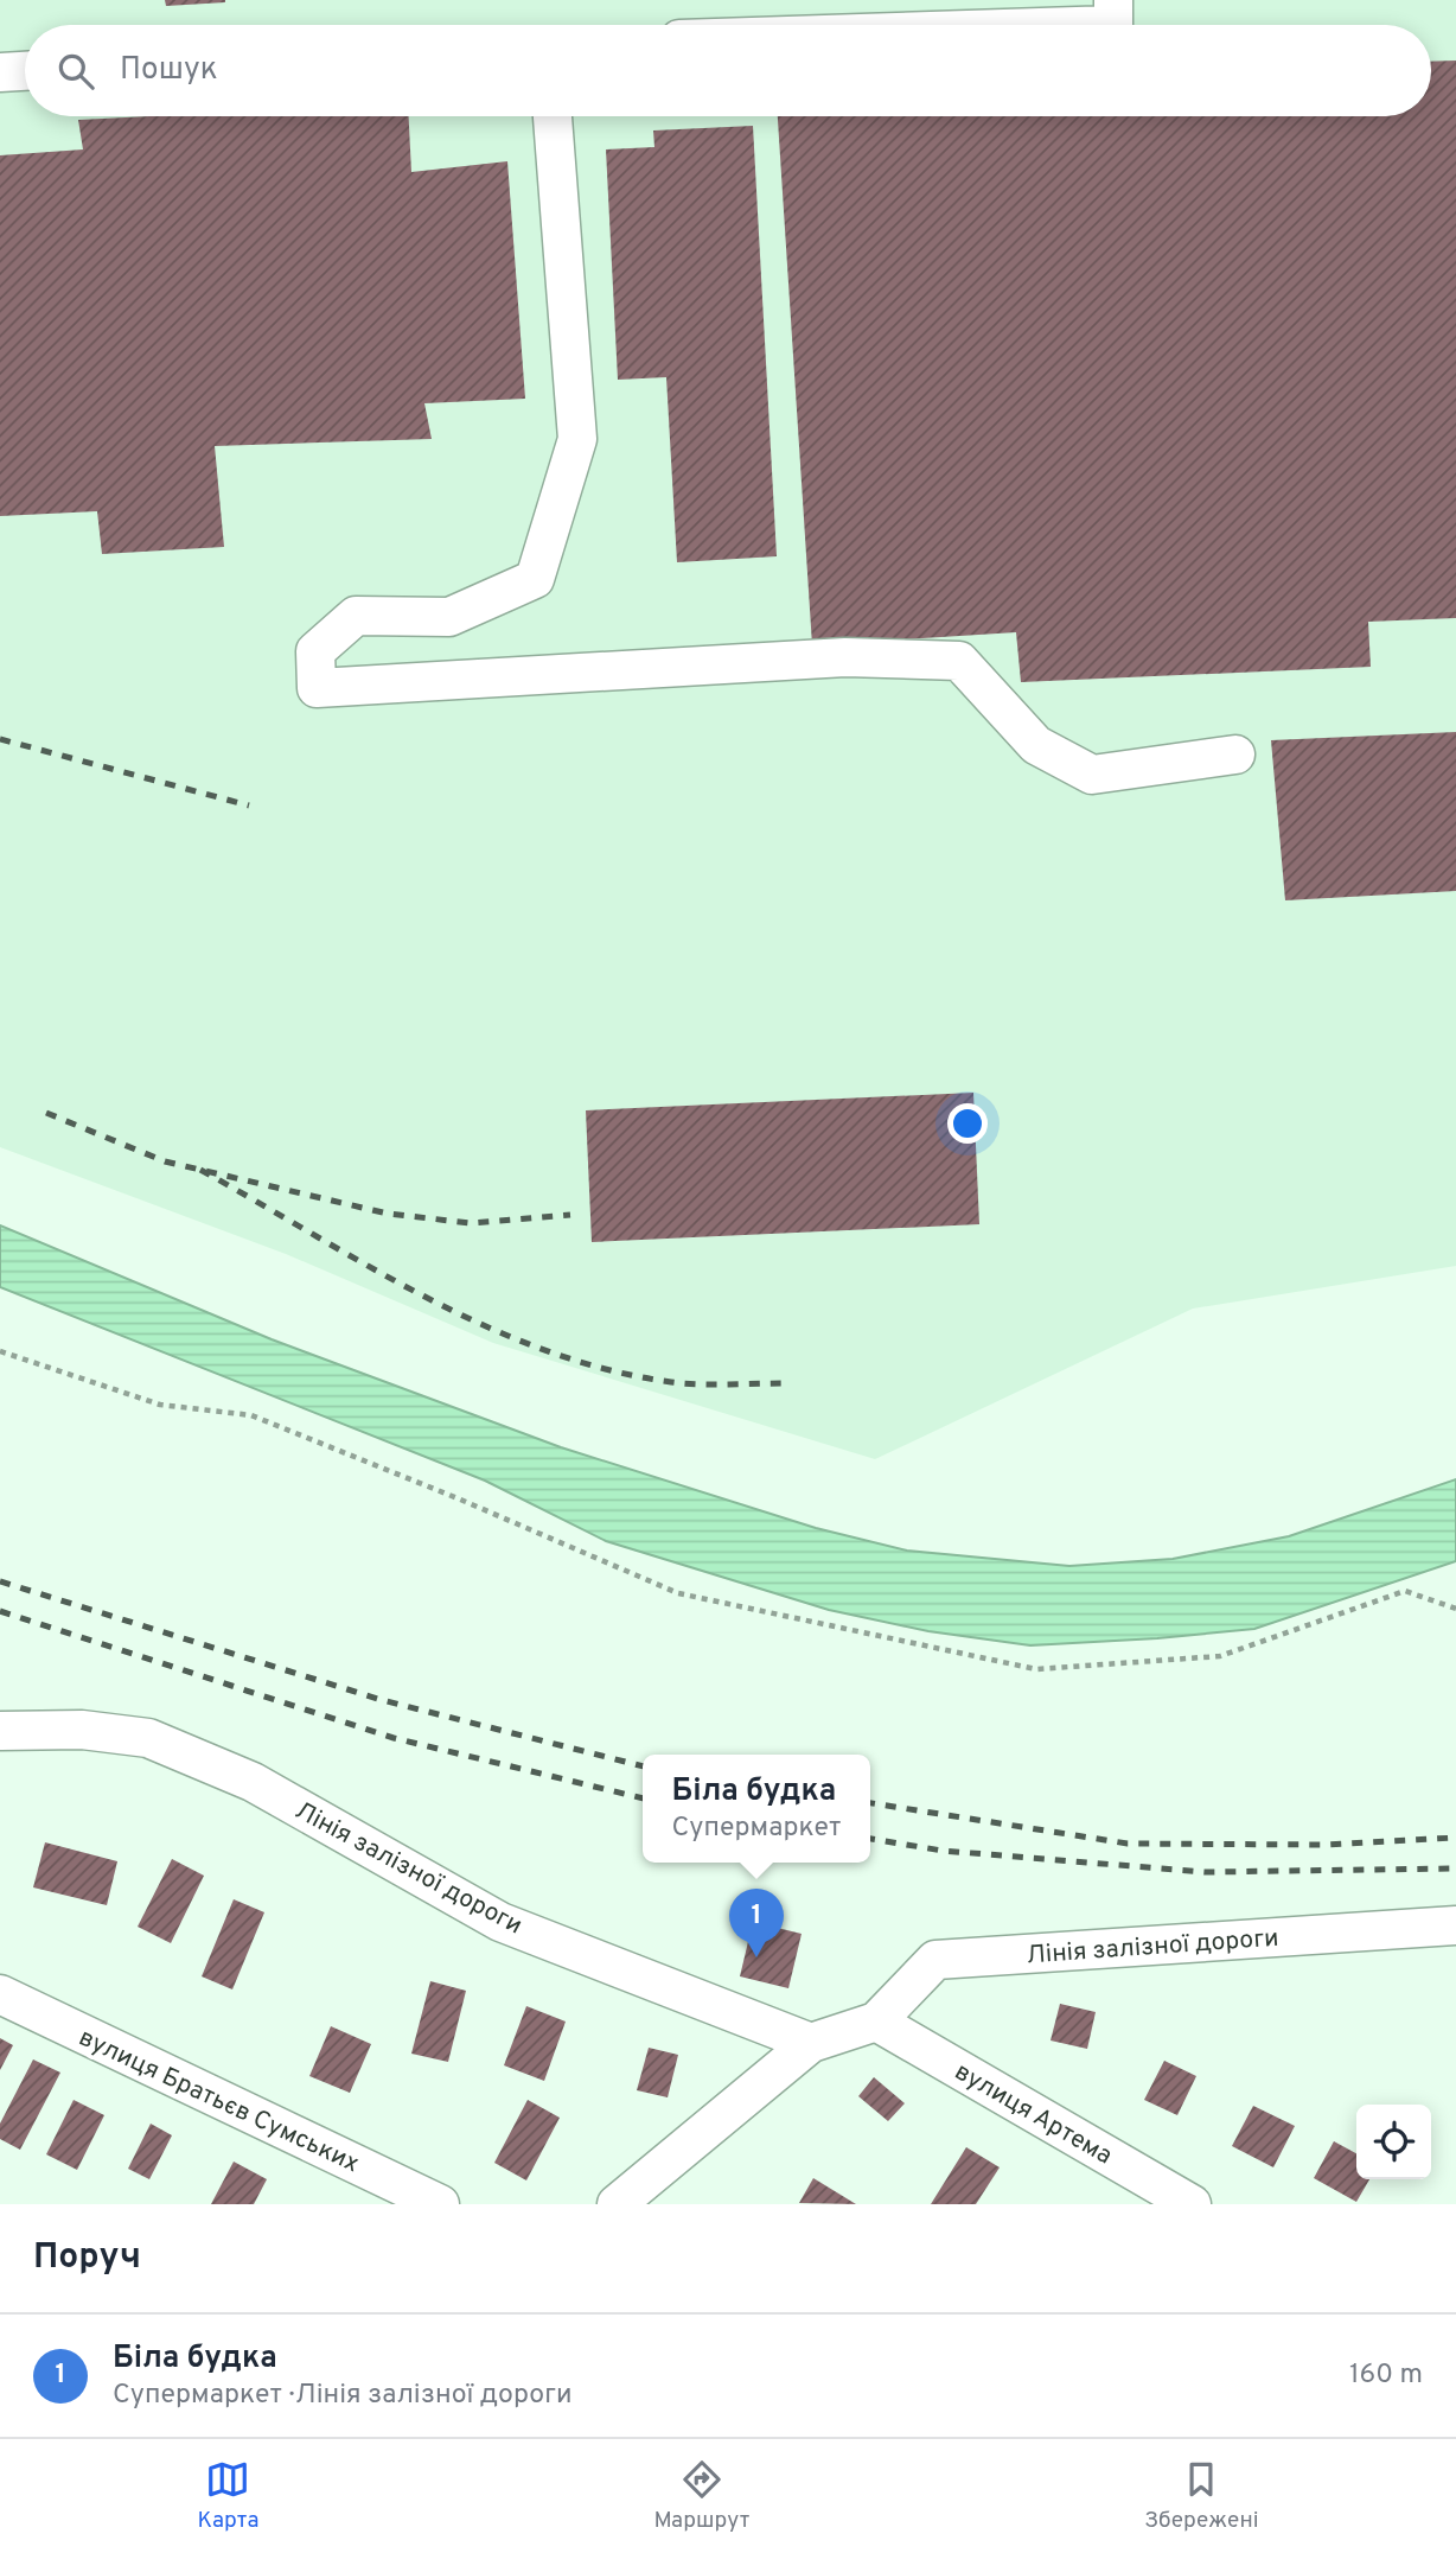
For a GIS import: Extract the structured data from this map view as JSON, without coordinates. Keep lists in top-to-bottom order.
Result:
{
  "streets": {
    "street": ["Лінія залізної дороги", "вулиця Братьєв Сумських", "вулиця Артема"]
  },
  "crossings": [
    ["Лінія залізної дороги", "вулиця Артема"]
  ],
  "page": {
    "search": "Пошук",
    "popup": ["Біла будка", "Супермаркет"],
    "pins": "1",
    "heading": "Поруч",
    "list": [
      {
        "mark": "1",
        "name": "Біла будка",
        "note": "Супермаркет · Лінія залізної дороги",
        "value": "160 m"
      }
    ],
    "nav": ["Карта", "Маршрут", "Збережені"]
  }
}
